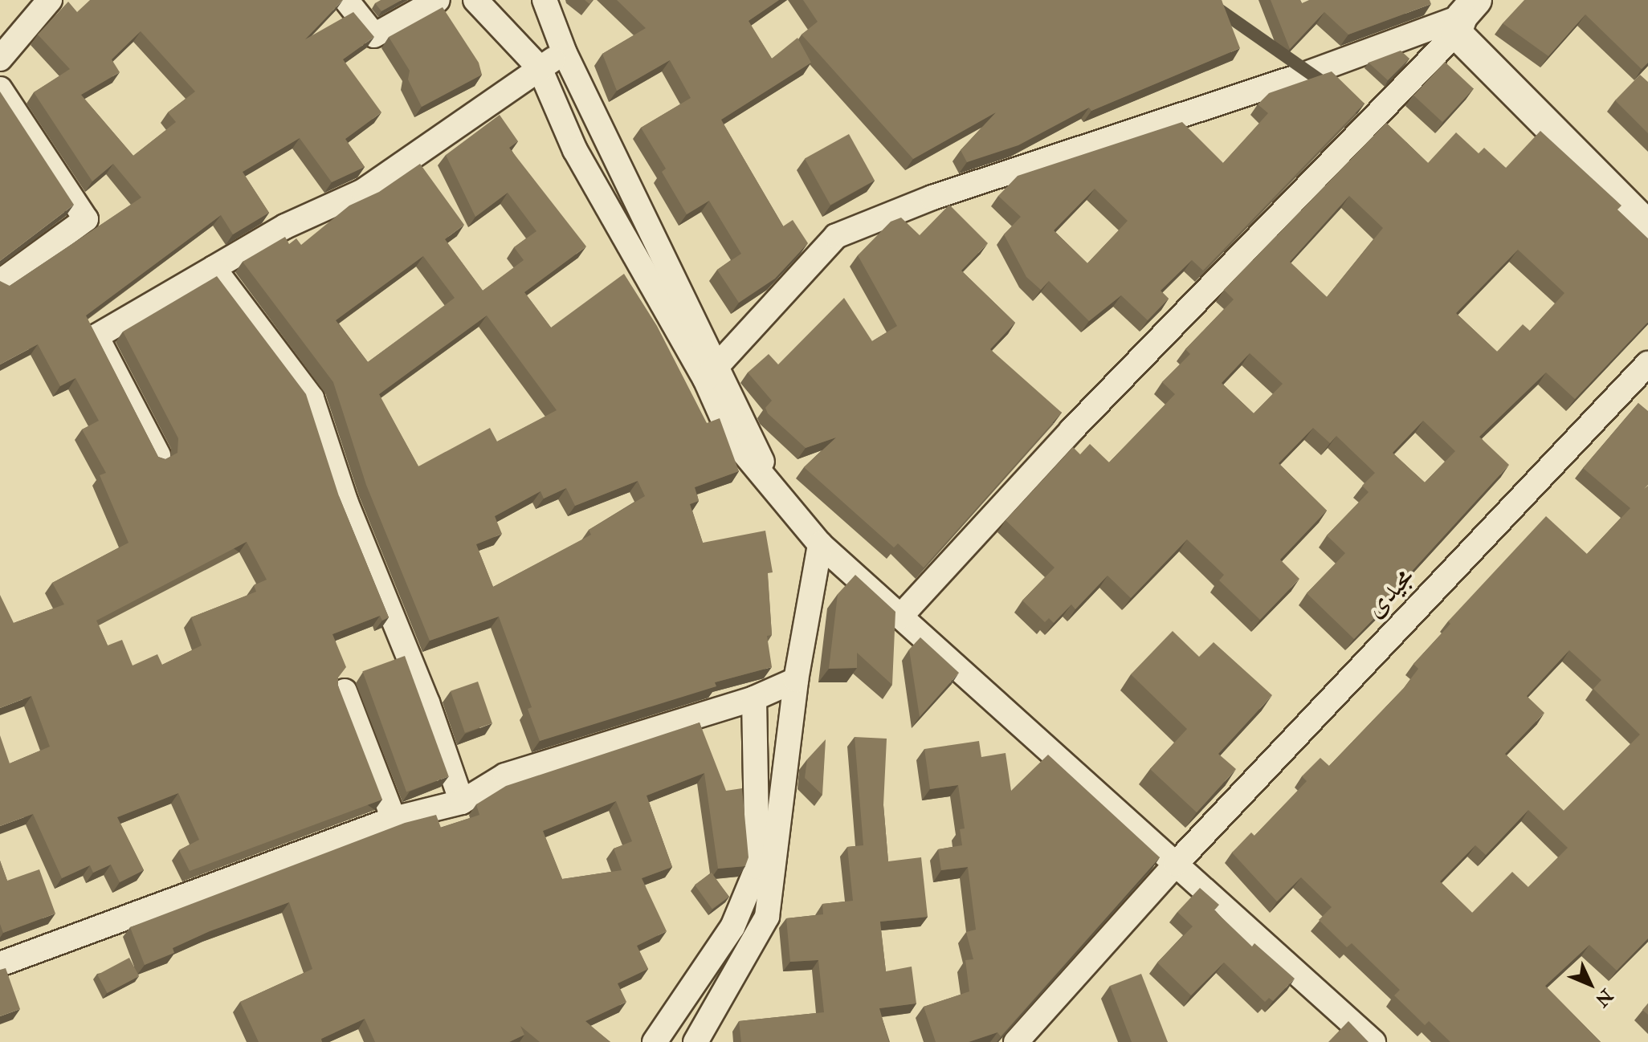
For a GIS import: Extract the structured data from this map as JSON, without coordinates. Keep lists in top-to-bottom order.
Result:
{
  "streets": {
    "street": ["مجیدی"]
  },
  "north": "bottom right"
}
